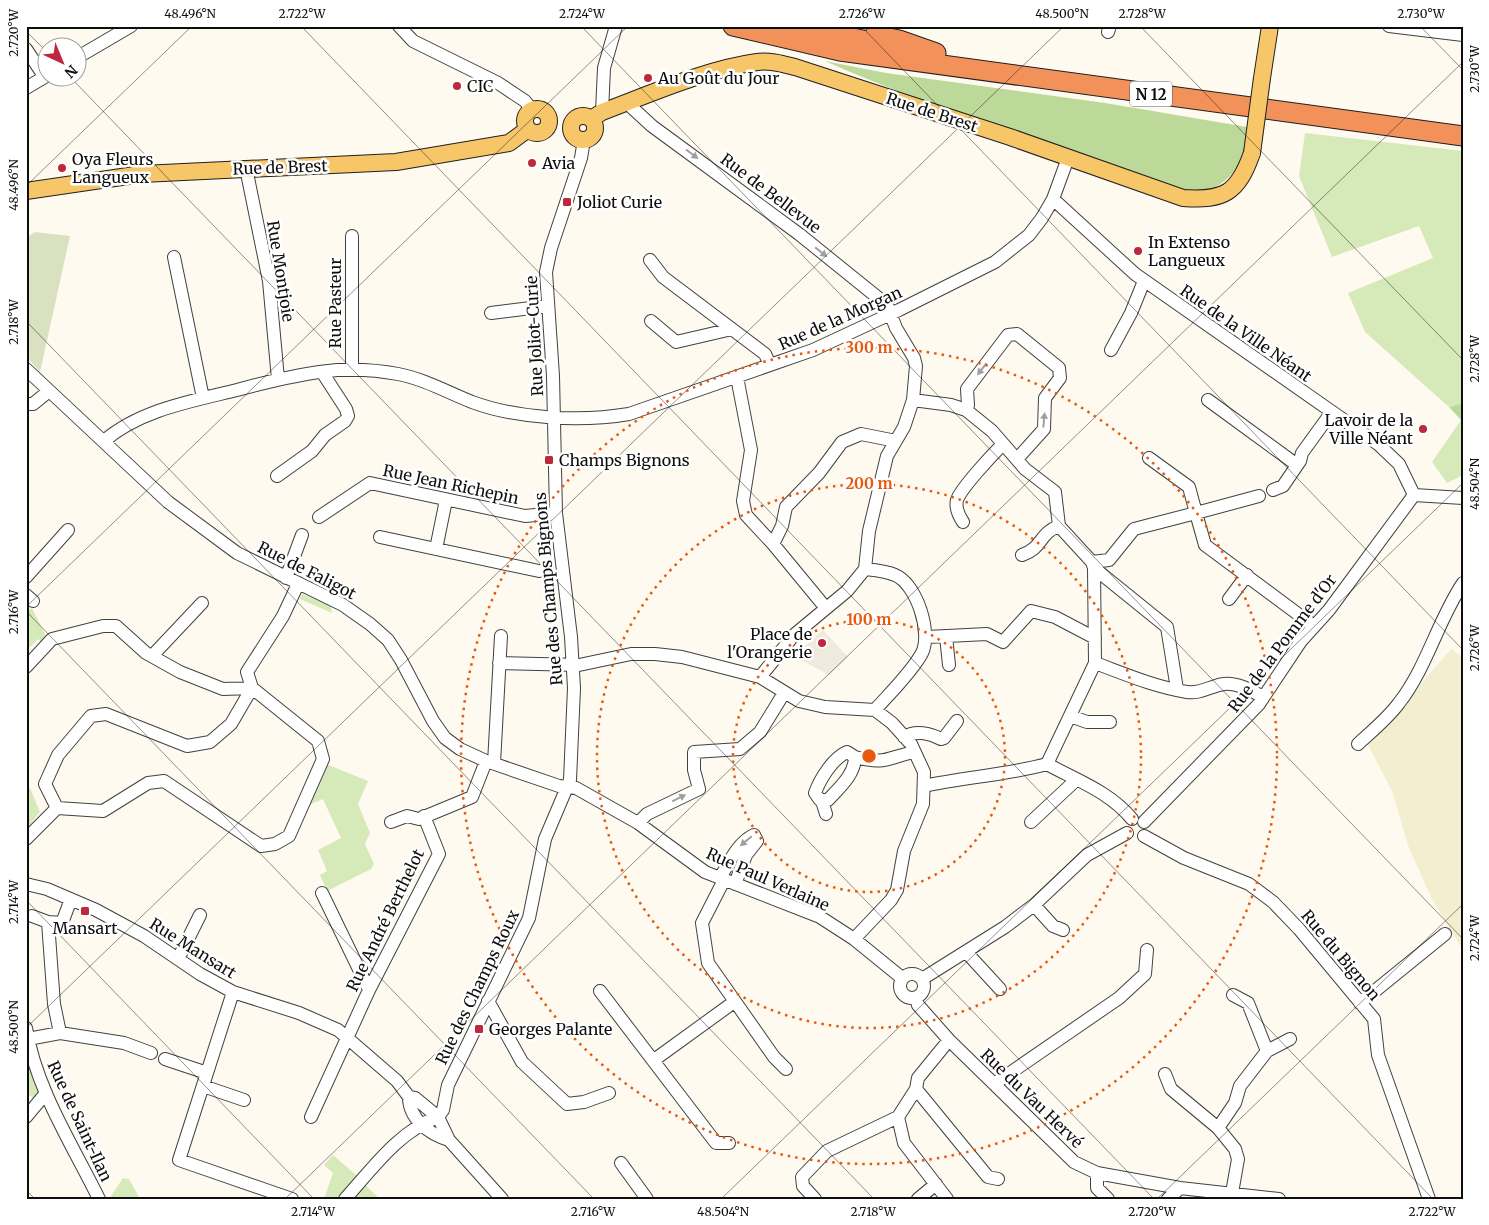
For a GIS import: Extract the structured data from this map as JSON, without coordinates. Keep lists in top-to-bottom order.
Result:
{
  "streets": {
    "highway": ["N 12"],
    "main road": ["Rue de Brest"],
    "street": [
      "Rue de Bellevue",
      "Rue Montjoie",
      "Rue Pasteur",
      "Rue de la Morgan",
      "Rue de la Ville Néant",
      "Rue Joliot-Curie",
      "Rue Jean Richepin",
      "Rue de Faligot",
      "Rue des Champs Bignons",
      "Rue de la Pomme d'Or",
      "Rue Paul Verlaine",
      "Rue André Berthelot",
      "Rue Mansart",
      "Rue du Bignon",
      "Rue des Champs Roux",
      "Rue du Vau Hervé",
      "Rue de Saint-Ilan"
    ]
  },
  "crossings": [
    ["Rue de Brest", "Rue de Bellevue"],
    ["Rue de Brest", "Rue Montjoie"],
    ["Rue de Brest", "Rue de la Morgan"],
    ["Rue de Brest", "Rue Joliot-Curie"],
    ["Rue de Bellevue", "Rue de la Morgan"],
    ["Rue Montjoie", "Rue de la Morgan"],
    ["Rue Pasteur", "Rue de la Morgan"],
    ["Rue de la Morgan", "Rue de la Ville Néant"],
    ["Rue de la Morgan", "Rue Joliot-Curie"],
    ["Rue de la Morgan", "Rue de Faligot"],
    ["Rue de la Morgan", "Rue des Champs Bignons"],
    ["Rue de la Ville Néant", "Rue de la Pomme d'Or"],
    ["Rue Joliot-Curie", "Rue des Champs Bignons"],
    ["Rue Jean Richepin", "Rue des Champs Bignons"],
    ["Rue de Faligot", "Rue des Champs Bignons"],
    ["Rue de Faligot", "Rue Paul Verlaine"],
    ["Rue de Faligot", "Rue des Champs Roux"],
    ["Rue des Champs Bignons", "Rue Paul Verlaine"],
    ["Rue des Champs Bignons", "Rue des Champs Roux"],
    ["Rue de la Pomme d'Or", "Rue du Bignon"],
    ["Rue Paul Verlaine", "Rue des Champs Roux"],
    ["Rue Paul Verlaine", "Rue du Vau Hervé"],
    ["Rue André Berthelot", "Rue Mansart"],
    ["Rue Mansart", "Rue des Champs Roux"]
  ],
  "one_way": ["Rue de Bellevue"],
  "places": {
    "other": [
      "Au Goût du Jour",
      "CIC",
      "Avia",
      "Oya Fleurs Langueux",
      "In Extenso Langueux",
      "Lavoir de la Ville Néant",
      "Place de l'Orangerie"
    ],
    "transit": [
      "Joliot Curie",
      "Champs Bignons",
      "Mansart",
      "Georges Palante"
    ]
  },
  "north": "bottom right",
  "coordinates": [
    "48.496°N",
    "2.722°W",
    "2.724°W",
    "2.726°W",
    "48.500°N",
    "2.728°W",
    "2.730°W",
    "2.720°W",
    "2.718°W",
    "48.504°N",
    "2.716°W",
    "2.714°W"
  ],
  "rings": ["300 m", "200 m", "100 m"]
}
